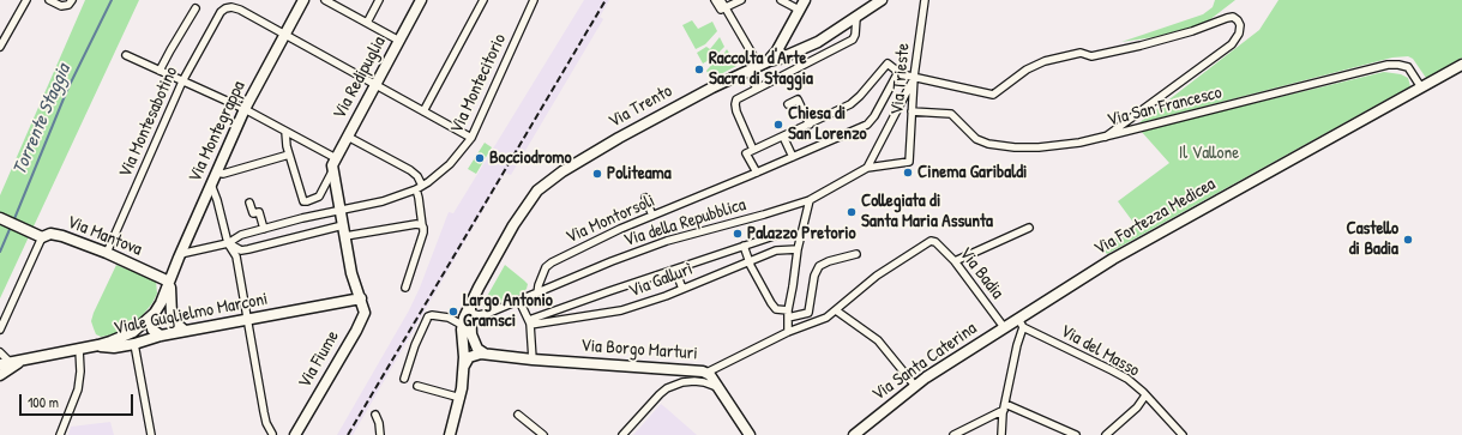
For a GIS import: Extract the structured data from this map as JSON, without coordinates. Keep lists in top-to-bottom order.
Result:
{
  "streets": {
    "main road": [
      "Via Redipuglia",
      "Via Trento",
      "Via Montegrappa",
      "Via Fortezza Medicea",
      "Via Mantova",
      "Viale Guglielmo Marconi",
      "Via Borgo Marturi",
      "Via Fiume",
      "Via Santa Caterina"
    ],
    "street": [
      "Via Trieste",
      "Via Montecitorio",
      "Via San Francesco",
      "Via Montesabotino",
      "Via Montorsoli",
      "Via della Repubblica",
      "Via Badia",
      "Via Gallurì",
      "Via del Masso"
    ]
  },
  "crossings": [
    ["Via Trieste", "Via San Francesco"],
    ["Via Trieste", "Via della Repubblica"],
    ["Via Montecitorio", "Via Montegrappa"],
    ["Via Montecitorio", "Via Mantova"],
    ["Via Montecitorio", "Viale Guglielmo Marconi"],
    ["Via Trento", "Via della Repubblica"],
    ["Via San Francesco", "Via Fortezza Medicea"],
    ["Via Montesabotino", "Via Montegrappa"],
    ["Via Montesabotino", "Via Mantova"],
    ["Via Montegrappa", "Via Mantova"],
    ["Via Montegrappa", "Viale Guglielmo Marconi"],
    ["Via Fortezza Medicea", "Via del Masso"],
    ["Via Fortezza Medicea", "Via Santa Caterina"],
    ["Via Montorsoli", "Via della Repubblica"],
    ["Via Mantova", "Viale Guglielmo Marconi"],
    ["Via Badia", "Via Borgo Marturi"],
    ["Via Badia", "Via Santa Caterina"],
    ["Viale Guglielmo Marconi", "Via Fiume"],
    ["Via del Masso", "Via Santa Caterina"]
  ],
  "water": ["Torrente Staggia"],
  "parks": ["Il Vallone"],
  "places": [
    "Raccolta d'Arte Sacra di Staggia",
    "Chiesa di San Lorenzo",
    "Bocciodromo",
    "Cinema Garibaldi",
    "Politeama",
    "Collegiata di Santa Maria Assunta",
    "Palazzo Pretorio",
    "Castello di Badia",
    "Largo Antonio Gramsci"
  ],
  "scale_bar": "100 m"
}
